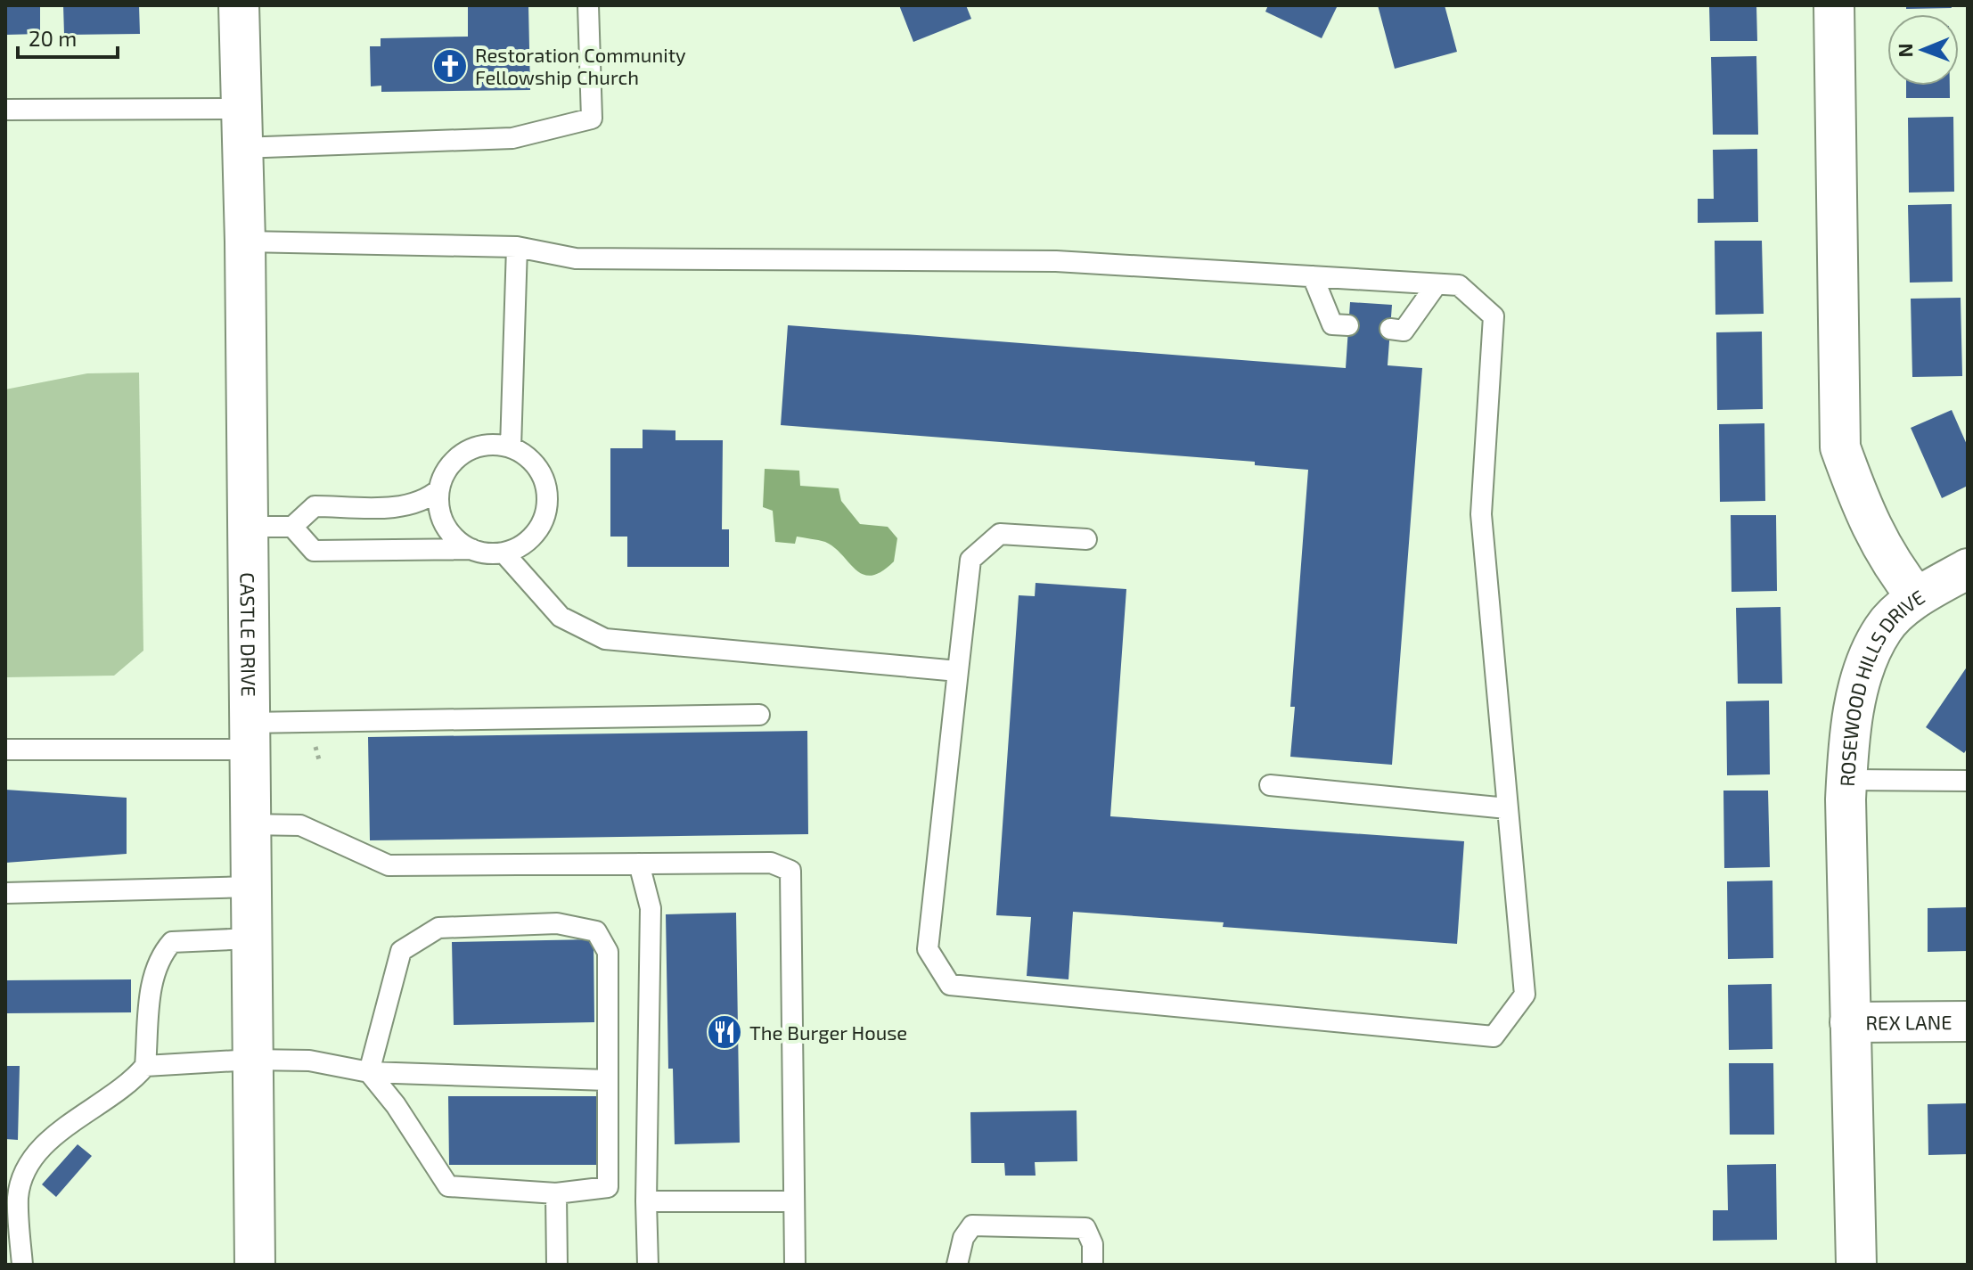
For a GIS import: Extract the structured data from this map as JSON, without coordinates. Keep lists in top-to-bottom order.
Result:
{
  "streets": {
    "street": ["CASTLE DRIVE", "ROSEWOOD HILLS DRIVE", "REX LANE"]
  },
  "crossings": [
    ["ROSEWOOD HILLS DRIVE", "REX LANE"]
  ],
  "places": {
    "church": ["Restoration Community Fellowship Church"],
    "restaurant": ["The Burger House"]
  },
  "scale_bar": "20 m",
  "north": "left"
}
